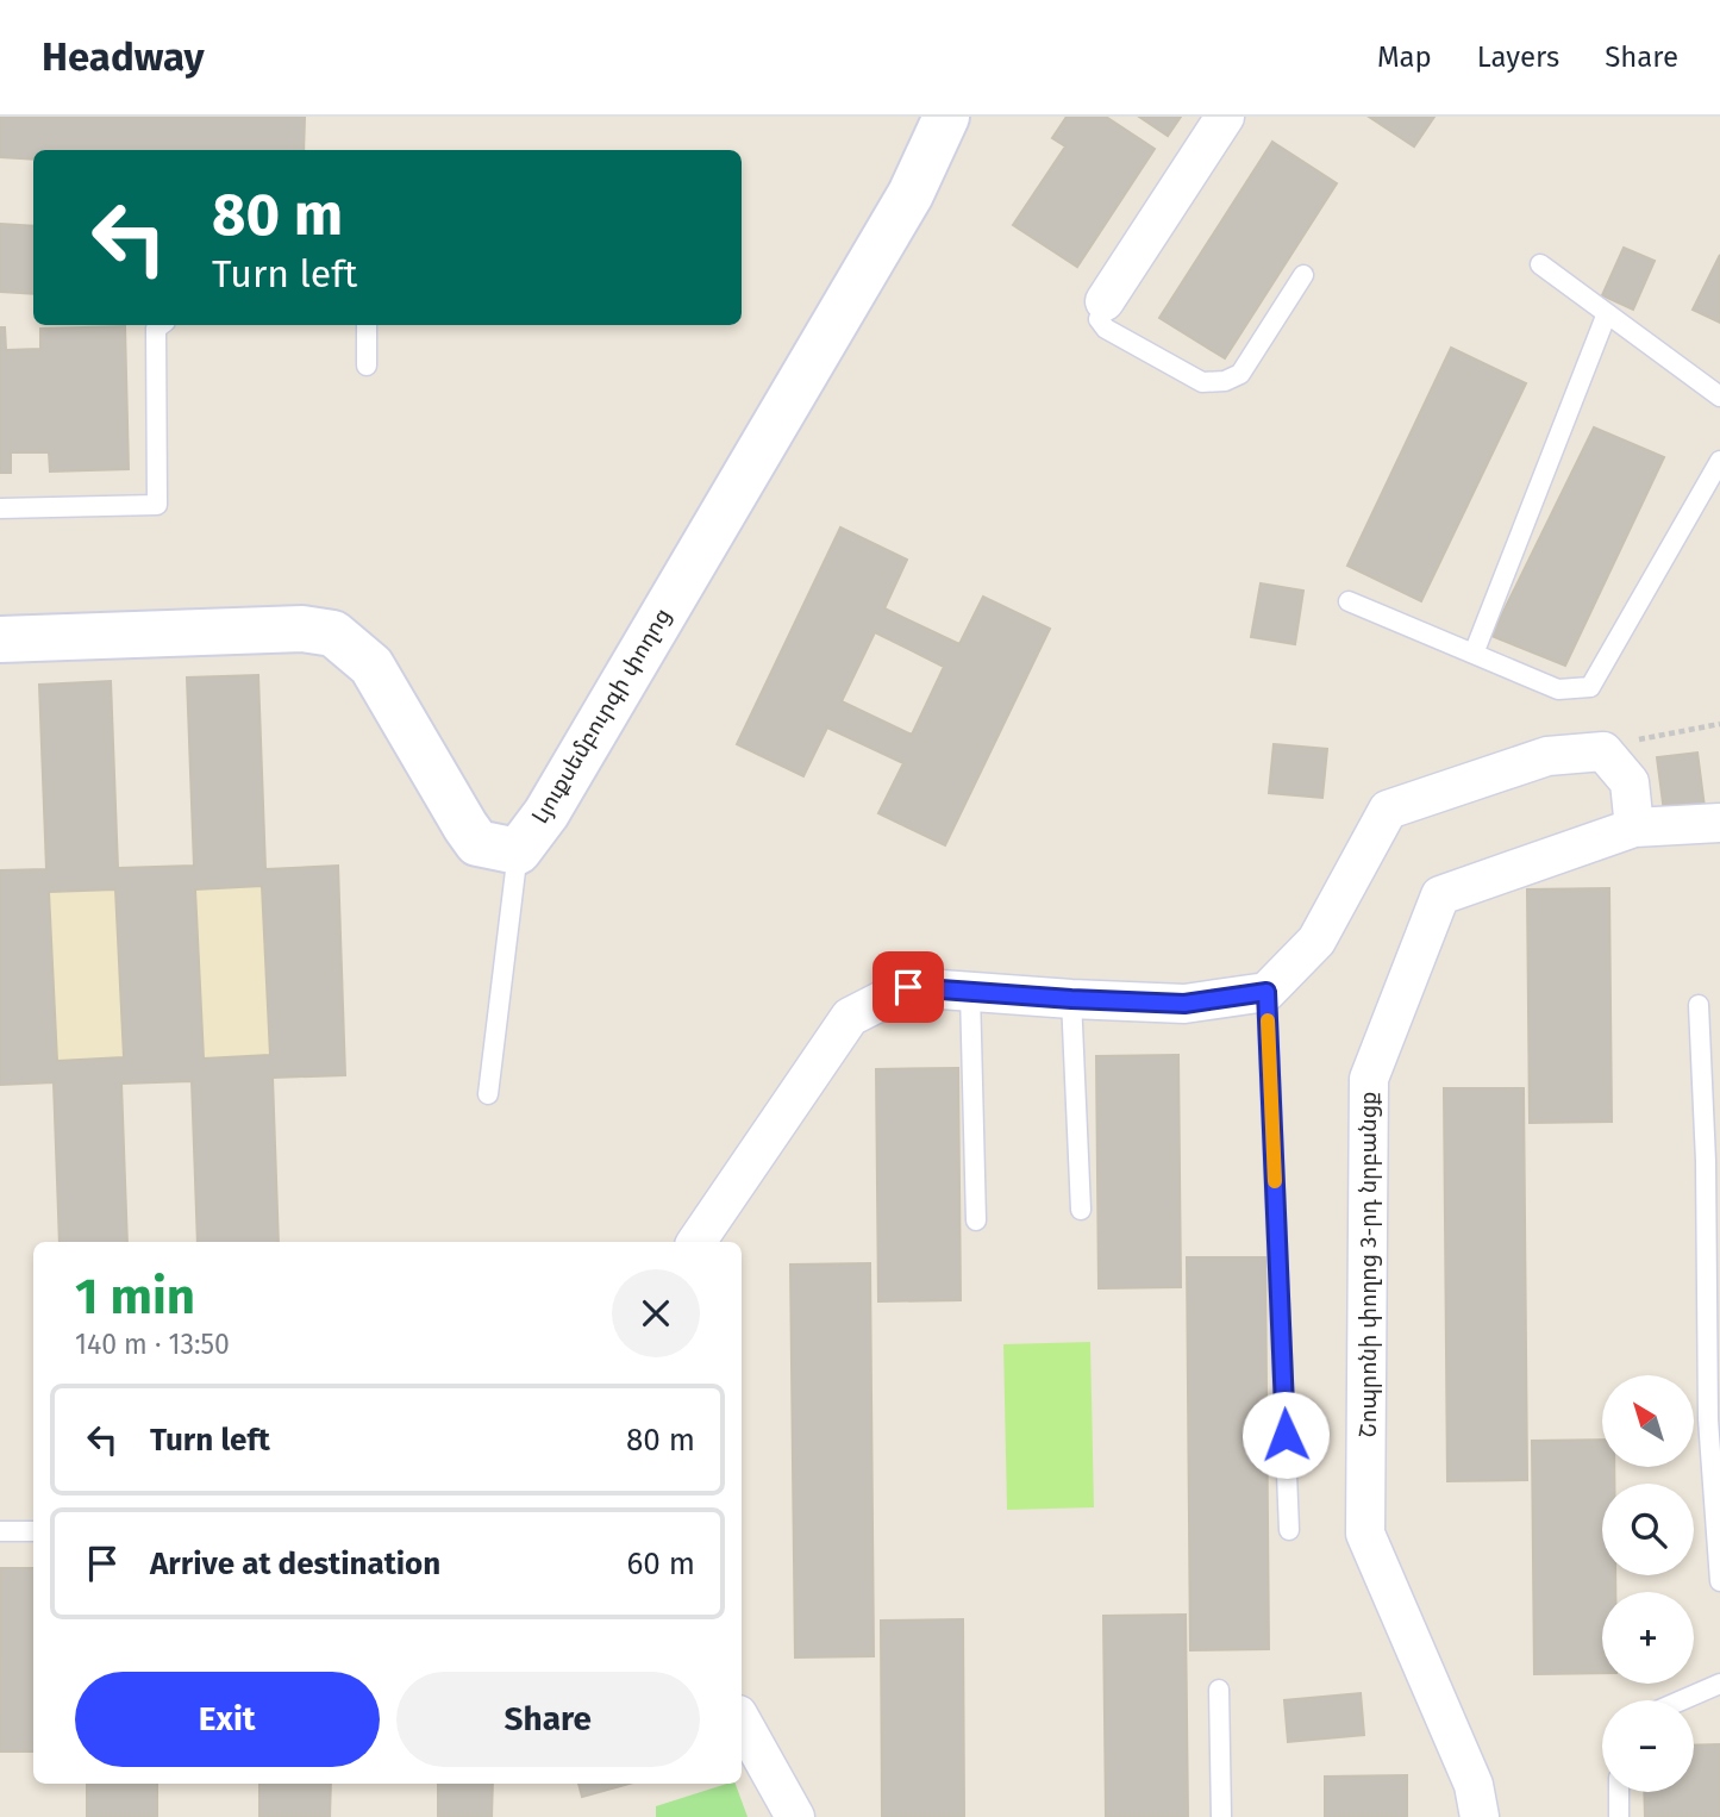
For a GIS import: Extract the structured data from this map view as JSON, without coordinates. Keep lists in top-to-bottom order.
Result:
{
  "streets": {
    "street": ["Լյուքսեմբուրգի փողոց", "Շոպրոնի փողոց 3-րդ նրբանցք"]
  },
  "north": "top left",
  "page": {
    "header": "Headway",
    "nav": ["Map", "Layers", "Share"],
    "turn": ["80 m", "Turn left"],
    "heading": ["1 min", "140 m · 13:50"],
    "map_buttons": ["+", "−"],
    "list": [
      {
        "name": "Turn left",
        "value": "80 m"
      },
      {
        "name": "Arrive at destination",
        "value": "60 m"
      }
    ],
    "buttons": ["Exit", "Share"]
  }
}
